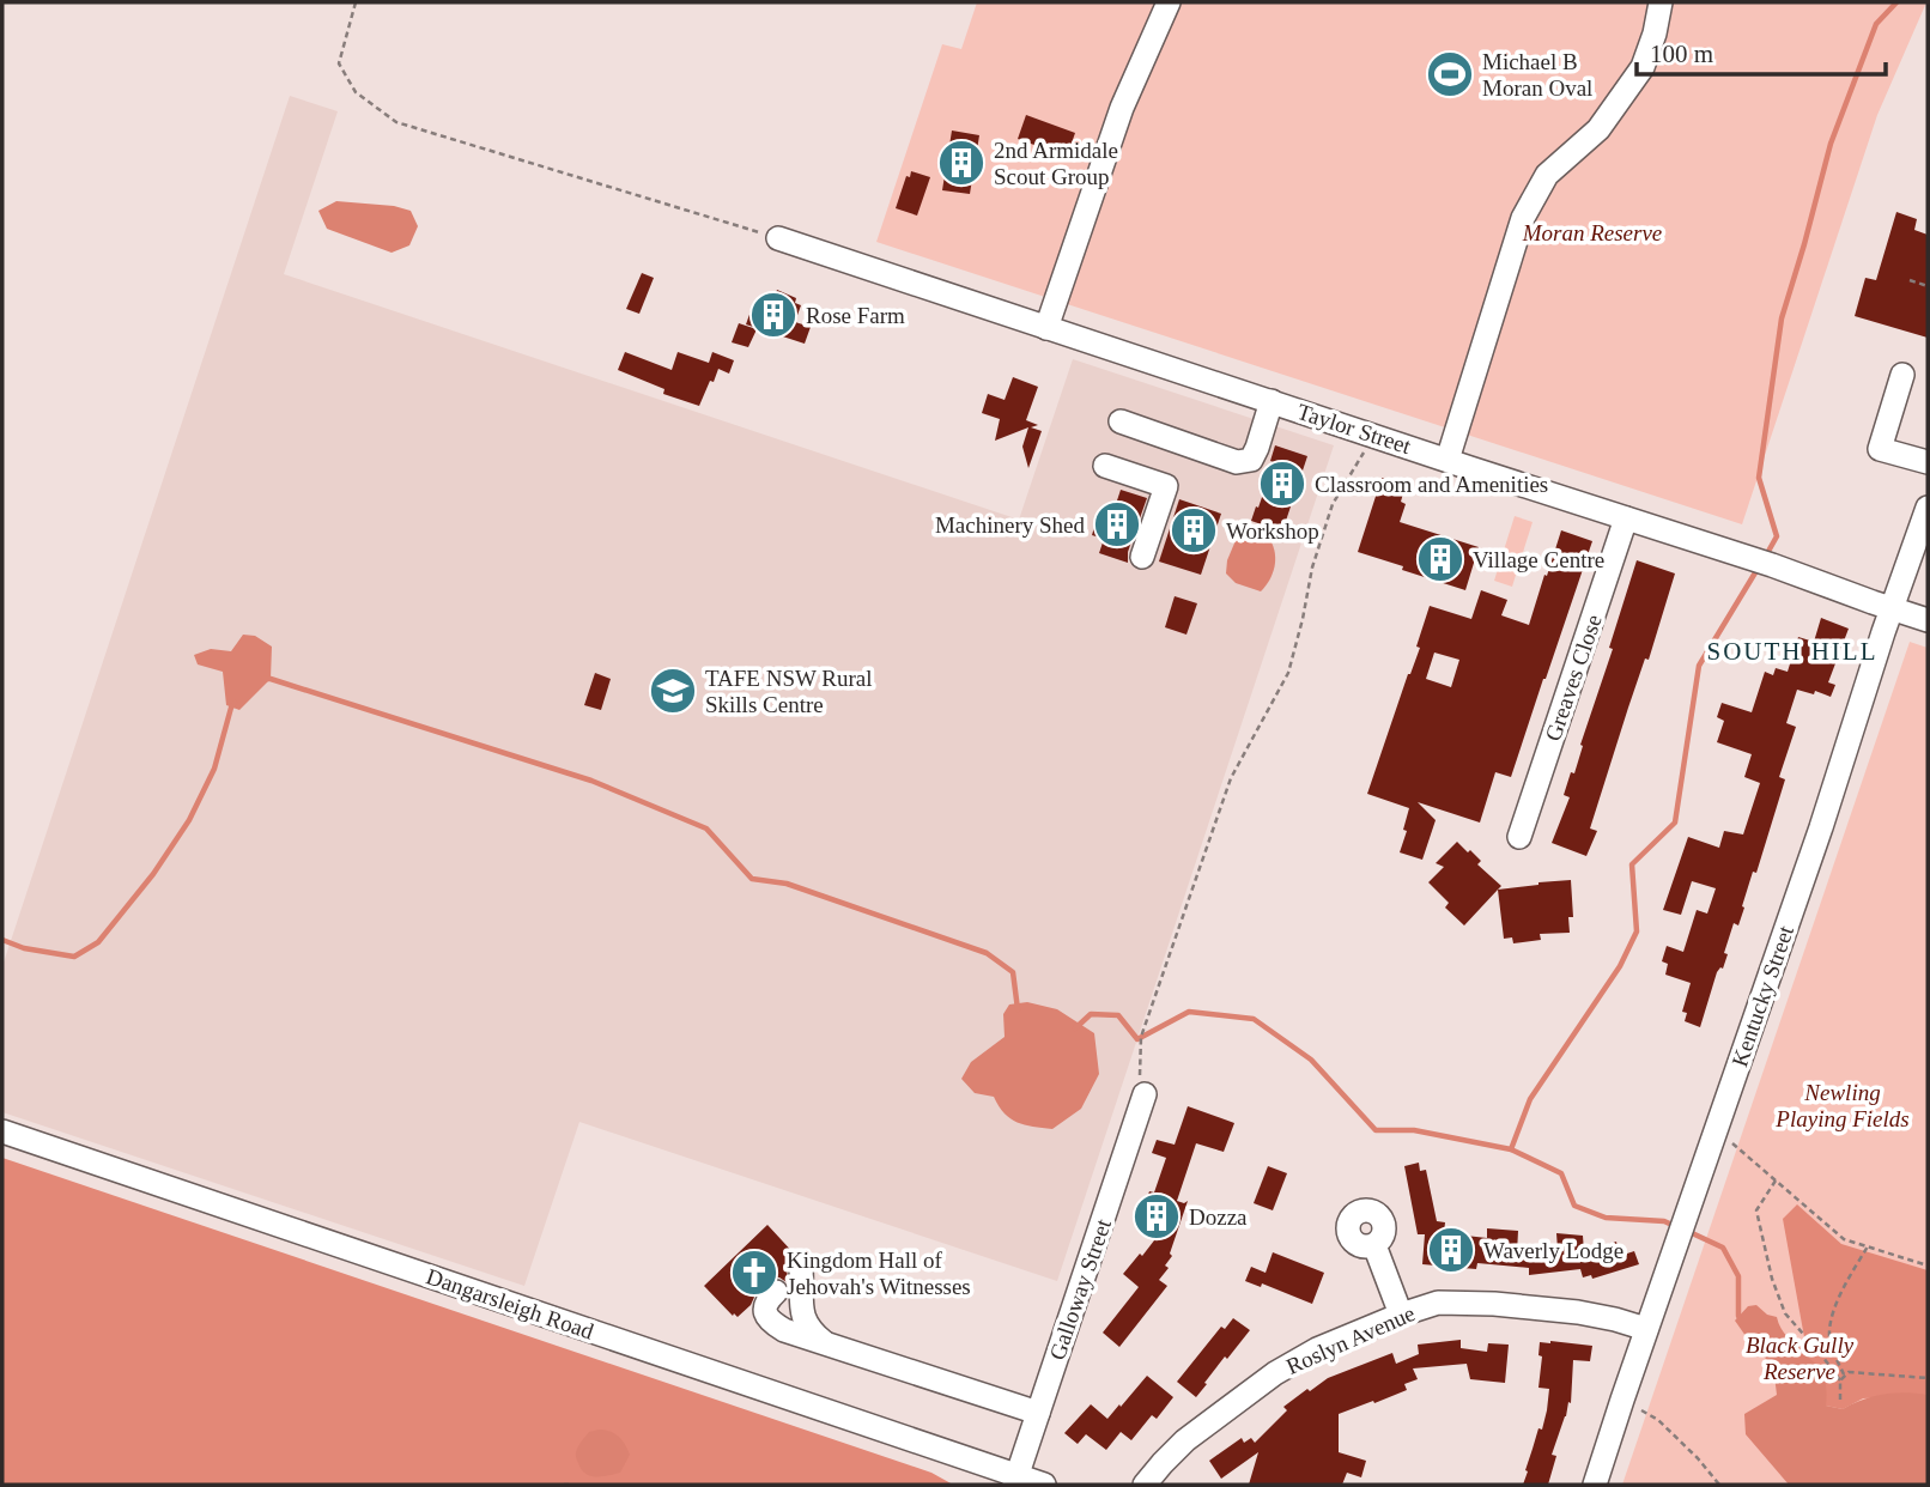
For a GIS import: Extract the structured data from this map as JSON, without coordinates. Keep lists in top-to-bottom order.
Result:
{
  "streets": {
    "street": [
      "Taylor Street",
      "Greaves Close",
      "Kentucky Street",
      "Galloway Street",
      "Dangarsleigh Road",
      "Roslyn Avenue"
    ]
  },
  "crossings": [
    ["Taylor Street", "Greaves Close"],
    ["Taylor Street", "Kentucky Street"],
    ["Kentucky Street", "Roslyn Avenue"],
    ["Galloway Street", "Dangarsleigh Road"]
  ],
  "districts": ["SOUTH HILL"],
  "parks": ["Moran Reserve", "Newling Playing Fields", "Black Gully Reserve"],
  "places": {
    "sports": ["Michael B Moran Oval"],
    "building": [
      "2nd Armidale Scout Group",
      "Rose Farm",
      "Classroom and Amenities",
      "Machinery Shed",
      "Workshop",
      "Village Centre",
      "Dozza",
      "Waverly Lodge"
    ],
    "school or university": ["TAFE NSW Rural Skills Centre"],
    "church": ["Kingdom Hall of Jehovah's Witnesses"]
  },
  "scale_bar": "100 m"
}
